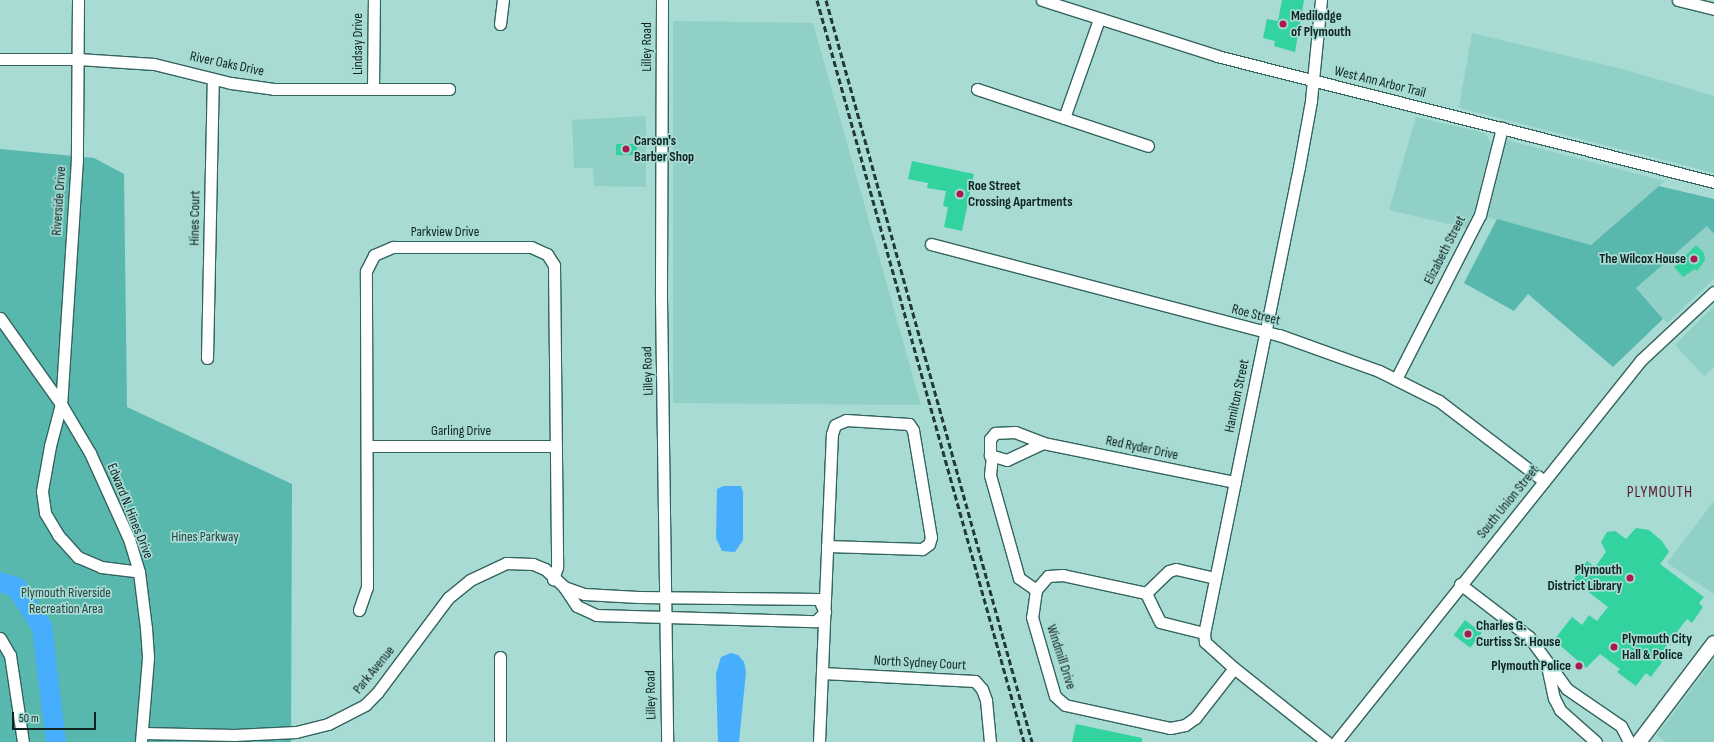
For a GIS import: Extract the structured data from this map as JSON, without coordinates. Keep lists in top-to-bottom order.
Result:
{
  "streets": {
    "street": [
      "Lindsay Drive",
      "Lilley Road",
      "River Oaks Drive",
      "West Ann Arbor Trail",
      "Riverside Drive",
      "Hines Court",
      "Parkview Drive",
      "Elizabeth Street",
      "Roe Street",
      "Hamilton Street",
      "Garling Drive",
      "Red Ryder Drive",
      "South Union Street",
      "Edward N. Hines Drive",
      "Windmill Drive",
      "North Sydney Court",
      "Park Avenue"
    ]
  },
  "crossings": [
    ["Lindsay Drive", "River Oaks Drive"],
    ["River Oaks Drive", "Riverside Drive"],
    ["River Oaks Drive", "Hines Court"],
    ["West Ann Arbor Trail", "Elizabeth Street"],
    ["West Ann Arbor Trail", "Hamilton Street"],
    ["Riverside Drive", "Edward N. Hines Drive"],
    ["Parkview Drive", "Garling Drive"],
    ["Parkview Drive", "Park Avenue"],
    ["Elizabeth Street", "Roe Street"],
    ["Roe Street", "Hamilton Street"],
    ["Roe Street", "South Union Street"],
    ["Hamilton Street", "Red Ryder Drive"],
    ["Edward N. Hines Drive", "Park Avenue"]
  ],
  "districts": ["PLYMOUTH"],
  "parks": ["Hines Parkway", "Plymouth Riverside Recreation Area"],
  "places": [
    "Medilodge of Plymouth",
    "Carson's Barber Shop",
    "Roe Street Crossing Apartments",
    "The Wilcox House",
    "Plymouth District Library",
    "Charles G. Curtiss Sr. House",
    "Plymouth City Hall & Police",
    "Plymouth Police"
  ],
  "scale_bar": "50 m"
}
